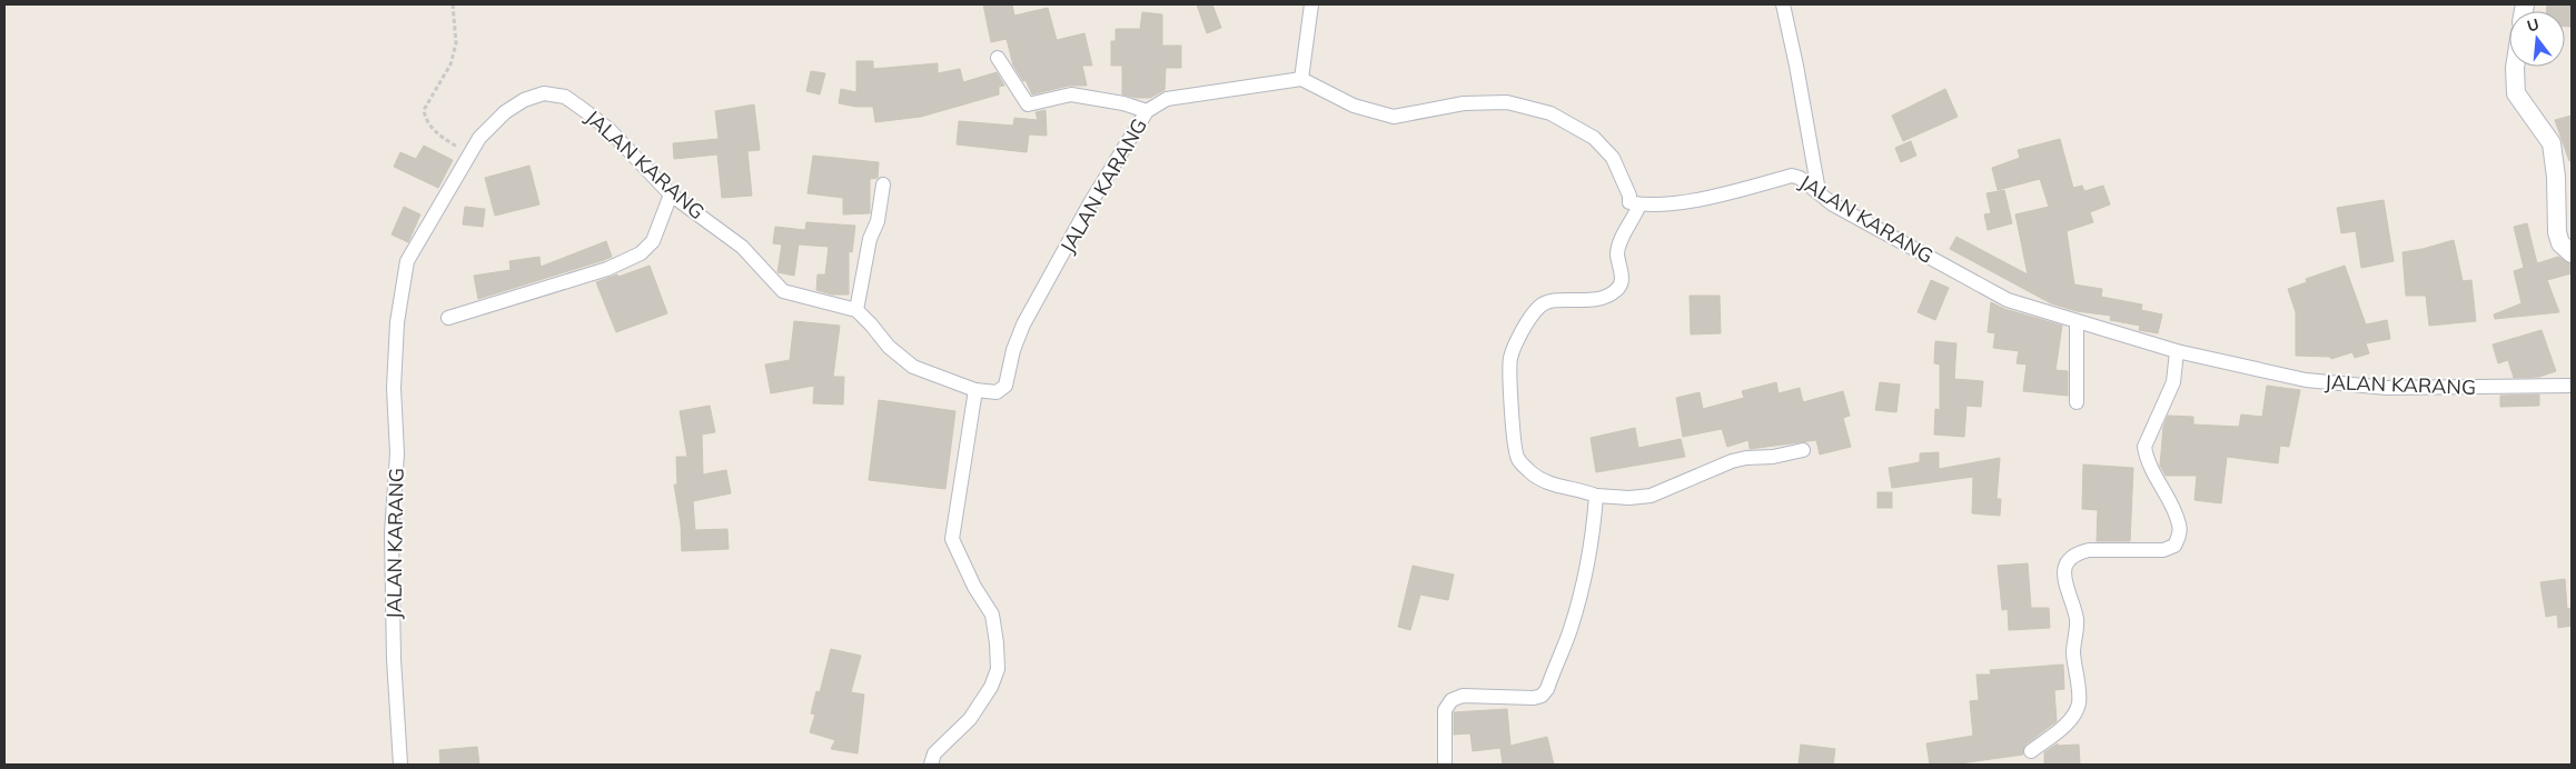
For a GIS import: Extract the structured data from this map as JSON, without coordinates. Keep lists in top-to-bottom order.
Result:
{
  "streets": {
    "street": ["JALAN KARANG"]
  },
  "north": "top"
}
